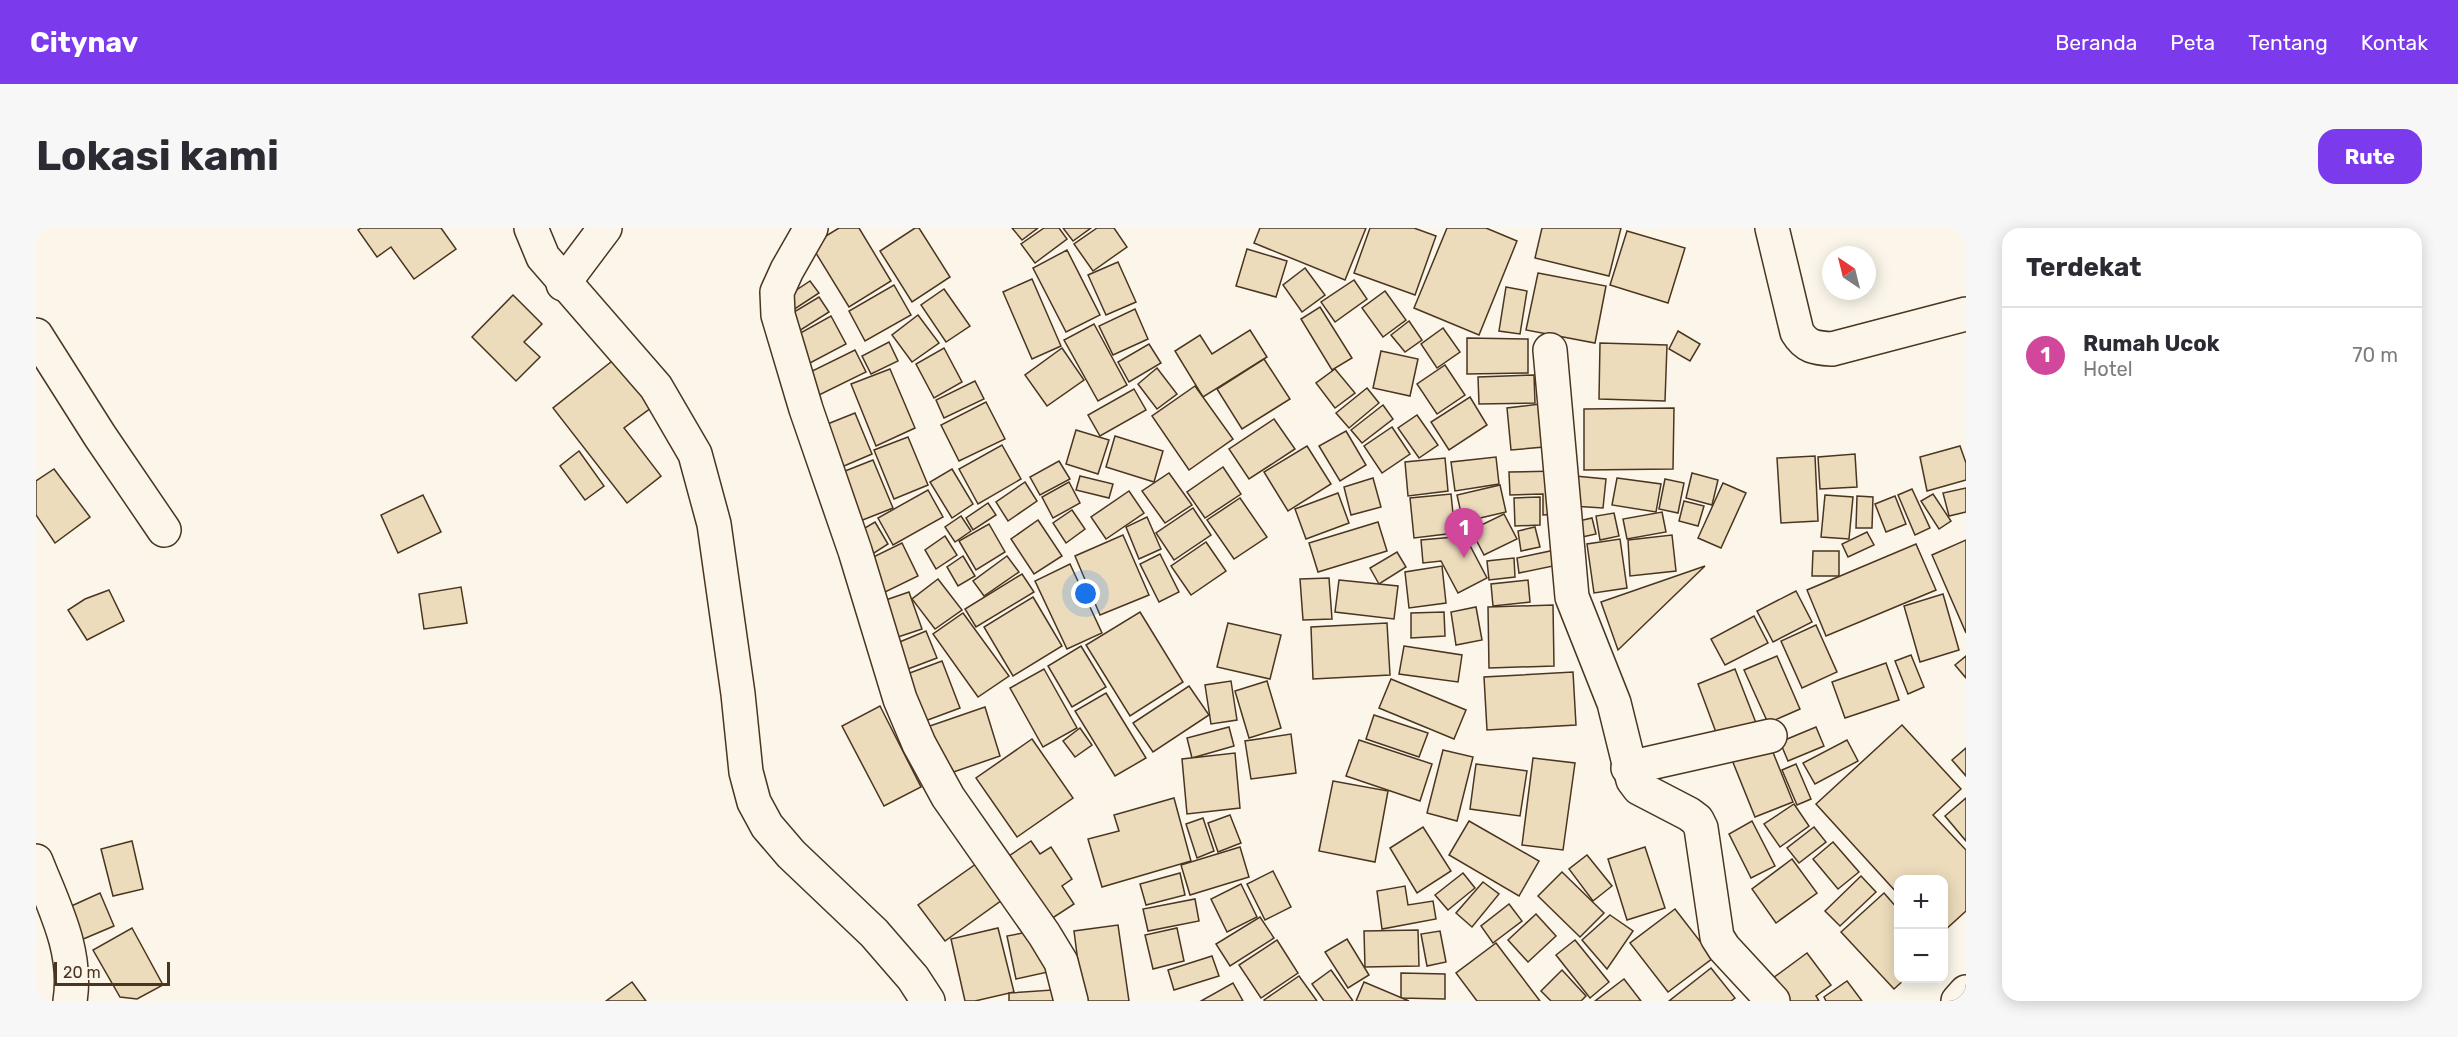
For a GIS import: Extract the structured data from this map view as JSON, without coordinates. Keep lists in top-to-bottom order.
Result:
{
  "scale_bar": "20 m",
  "north": "top left",
  "page": {
    "header": "Citynav",
    "nav": [
      "Beranda",
      "Peta",
      "Tentang",
      "Kontak"
    ],
    "buttons": "Rute",
    "title": "Lokasi kami",
    "heading": "Terdekat",
    "list": [
      {
        "mark": "1",
        "name": "Rumah Ucok",
        "note": "Hotel",
        "value": "70 m"
      }
    ],
    "pins": "1",
    "map_buttons": ["+", "−"],
    "scale": "20 m"
  }
}
